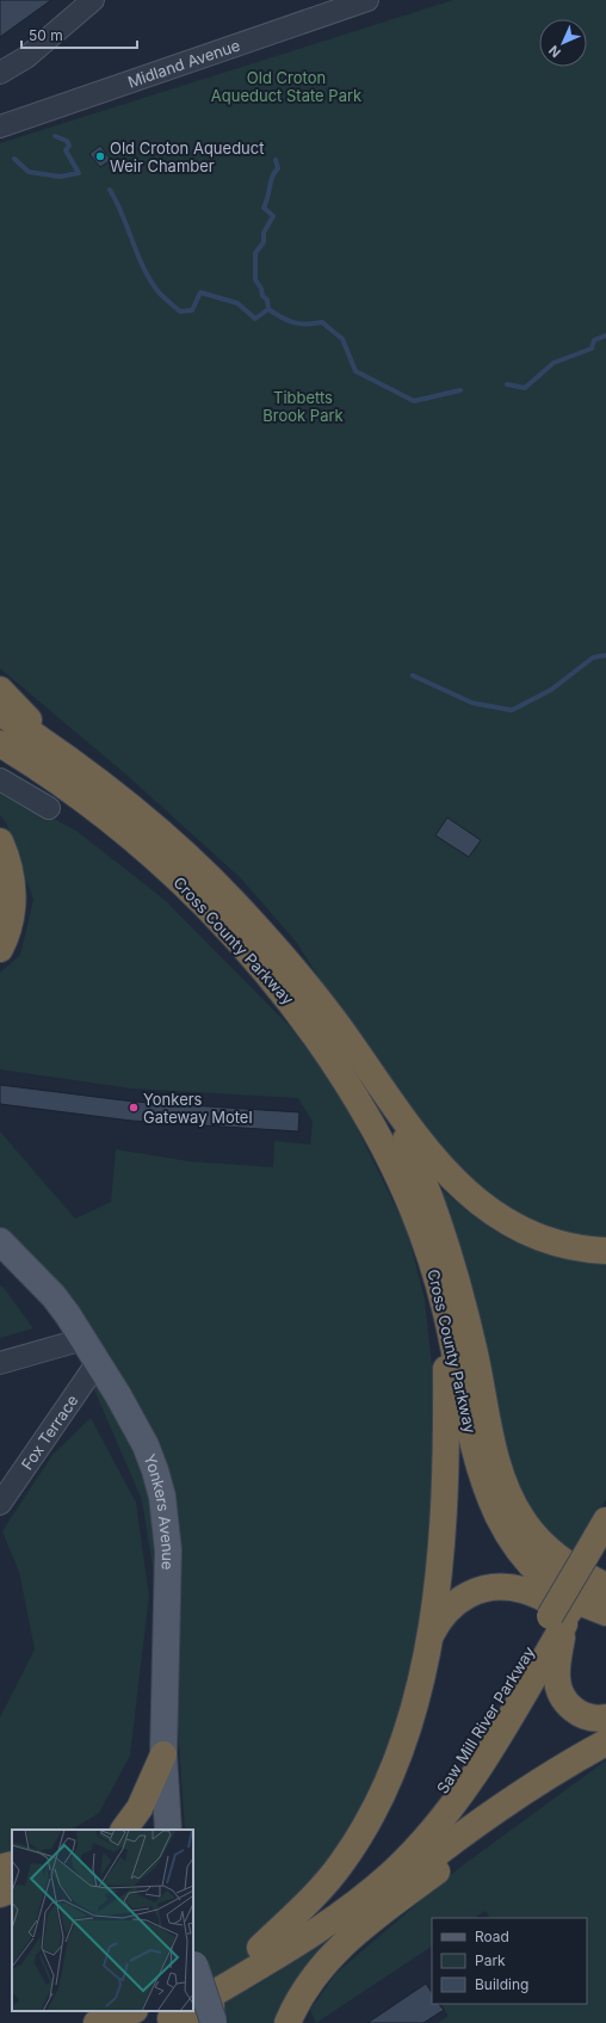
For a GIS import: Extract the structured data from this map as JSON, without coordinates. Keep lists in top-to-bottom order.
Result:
{
  "streets": {
    "highway": ["Cross County Parkway", "Saw Mill River Parkway"],
    "main road": ["Yonkers Avenue"],
    "street": ["Midland Avenue", "Fox Terrace"]
  },
  "crossings": [
    ["Fox Terrace", "Yonkers Avenue"]
  ],
  "parks": ["Old Croton Aqueduct State Park", "Tibbetts Brook Park"],
  "places": ["Old Croton Aqueduct Weir Chamber", "Yonkers Gateway Motel"],
  "legend": ["Road", "Park", "Building"],
  "scale_bar": "50 m",
  "north": "bottom left"
}
